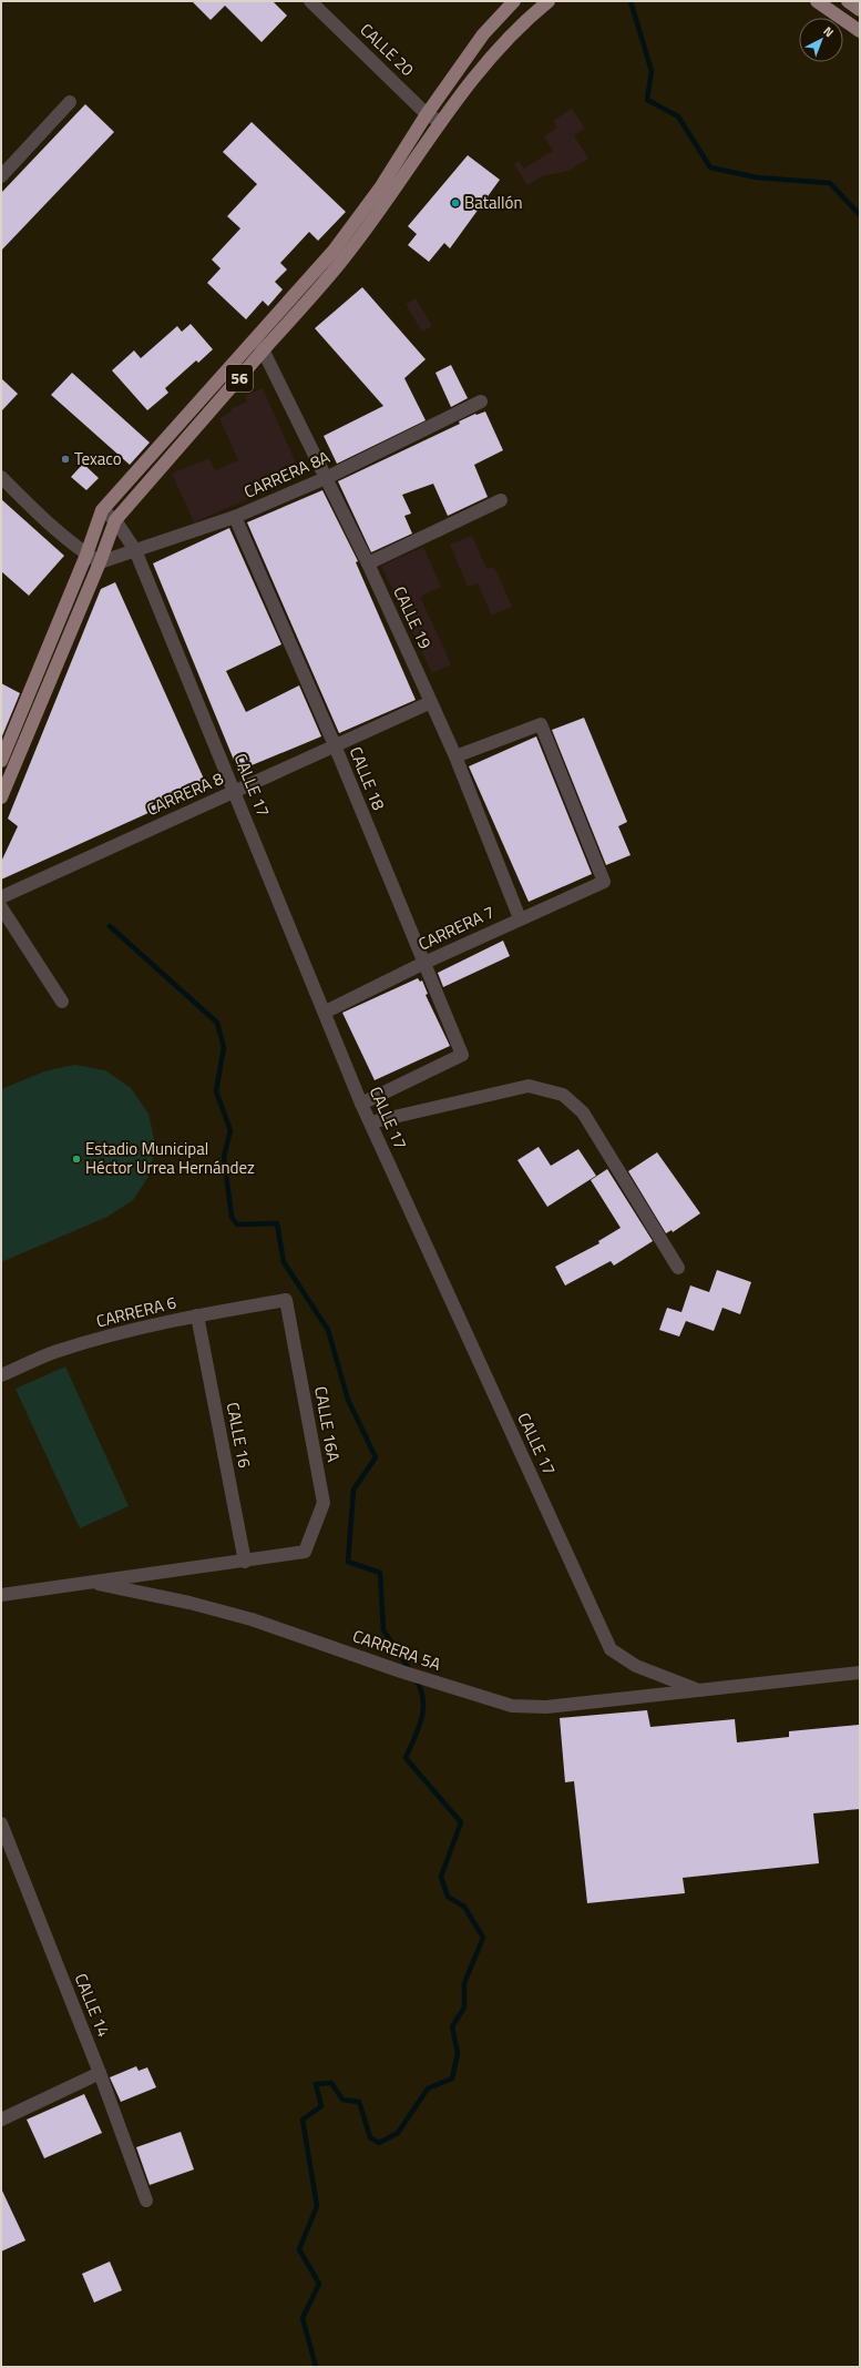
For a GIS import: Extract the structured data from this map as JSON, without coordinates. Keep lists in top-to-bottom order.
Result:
{
  "streets": {
    "main road": ["56"],
    "street": [
      "CALLE 20",
      "CARRERA 8A",
      "CALLE 19",
      "CALLE 18",
      "CALLE 17",
      "CARRERA 8",
      "CARRERA 7",
      "CARRERA 6",
      "CALLE 16A",
      "CALLE 16",
      "CARRERA 5A",
      "CALLE 14"
    ]
  },
  "crossings": [
    ["CALLE 20", "56"],
    ["56", "CARRERA 8A"],
    ["56", "CALLE 19"],
    ["56", "CALLE 17"],
    ["CARRERA 8A", "CALLE 19"],
    ["CARRERA 8A", "CALLE 18"],
    ["CARRERA 8A", "CALLE 17"],
    ["CALLE 19", "CARRERA 8"],
    ["CALLE 19", "CARRERA 7"],
    ["CALLE 18", "CALLE 17"],
    ["CALLE 18", "CARRERA 8"],
    ["CALLE 18", "CARRERA 7"],
    ["CALLE 17", "CARRERA 8"],
    ["CALLE 17", "CARRERA 7"],
    ["CALLE 17", "CARRERA 5A"],
    ["CARRERA 6", "CALLE 16A"],
    ["CARRERA 6", "CALLE 16"],
    ["CALLE 16A", "CARRERA 5A"],
    ["CALLE 16", "CARRERA 5A"]
  ],
  "places": ["Batallón", "Texaco", "Estadio Municipal Héctor Urrea Hernández"],
  "north": "top right"
}
